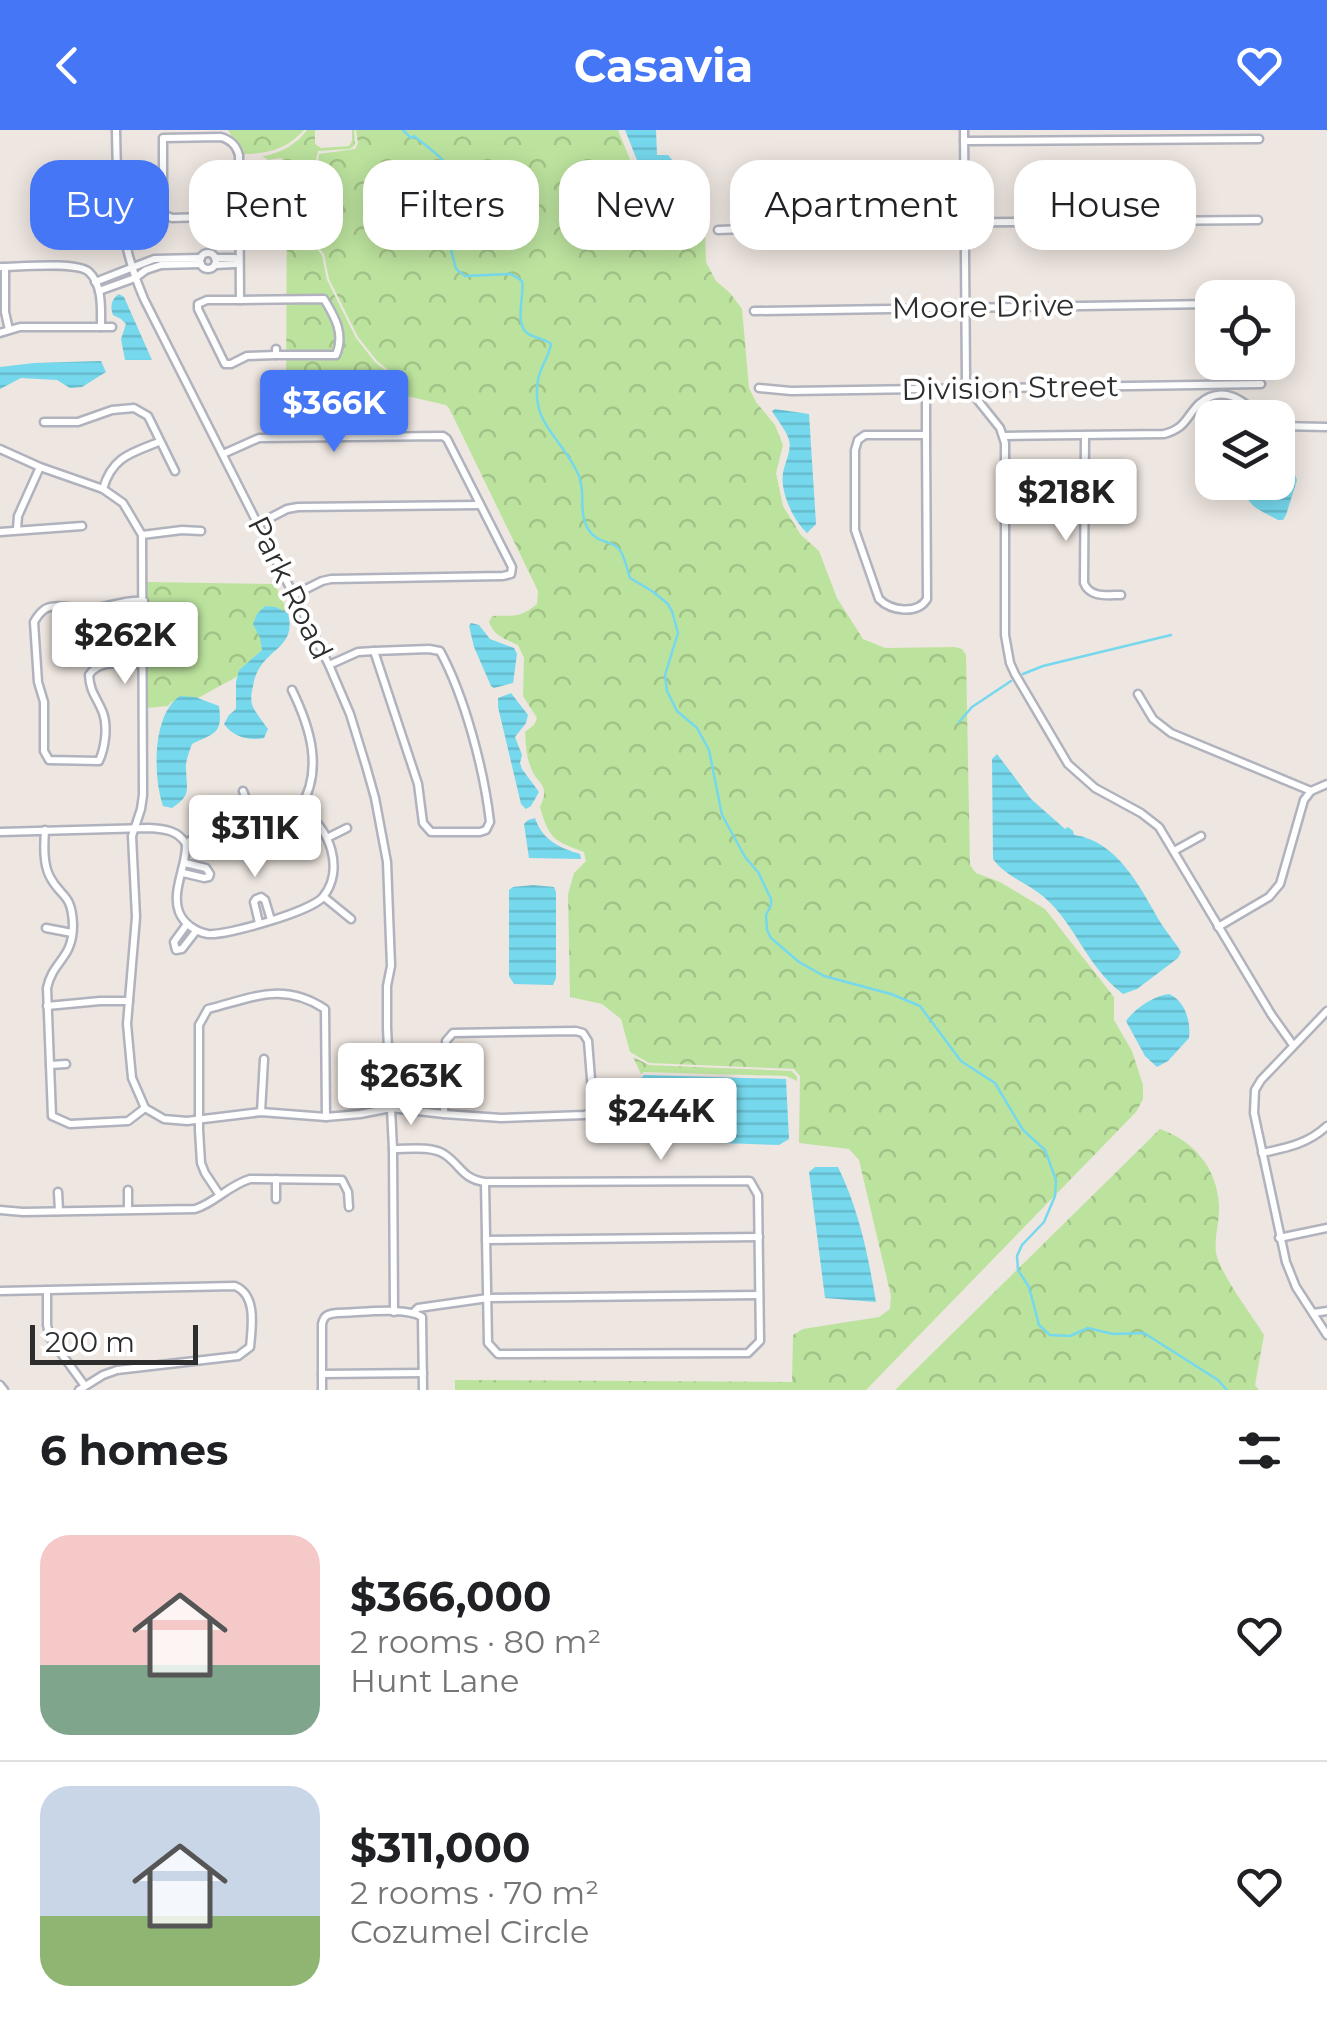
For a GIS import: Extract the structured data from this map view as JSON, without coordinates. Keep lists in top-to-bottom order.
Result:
{
  "streets": {
    "street": ["Moore Drive", "Division Street", "Park Road"]
  },
  "scale_bar": "200 m",
  "page": {
    "header": "Casavia",
    "chip": [
      "Buy",
      "Rent",
      "Filters",
      "New",
      "Apartment",
      "House"
    ],
    "price": [
      "$366K",
      "$218K",
      "$262K",
      "$311K",
      "$263K",
      "$244K"
    ],
    "scale": "200 m",
    "heading": "6 homes",
    "list": [
      {
        "name": "$366,000",
        "note": "2 rooms · 80 m² · Hunt Lane"
      },
      {
        "name": "$311,000",
        "note": "2 rooms · 70 m² · Cozumel Circle"
      }
    ]
  }
}
